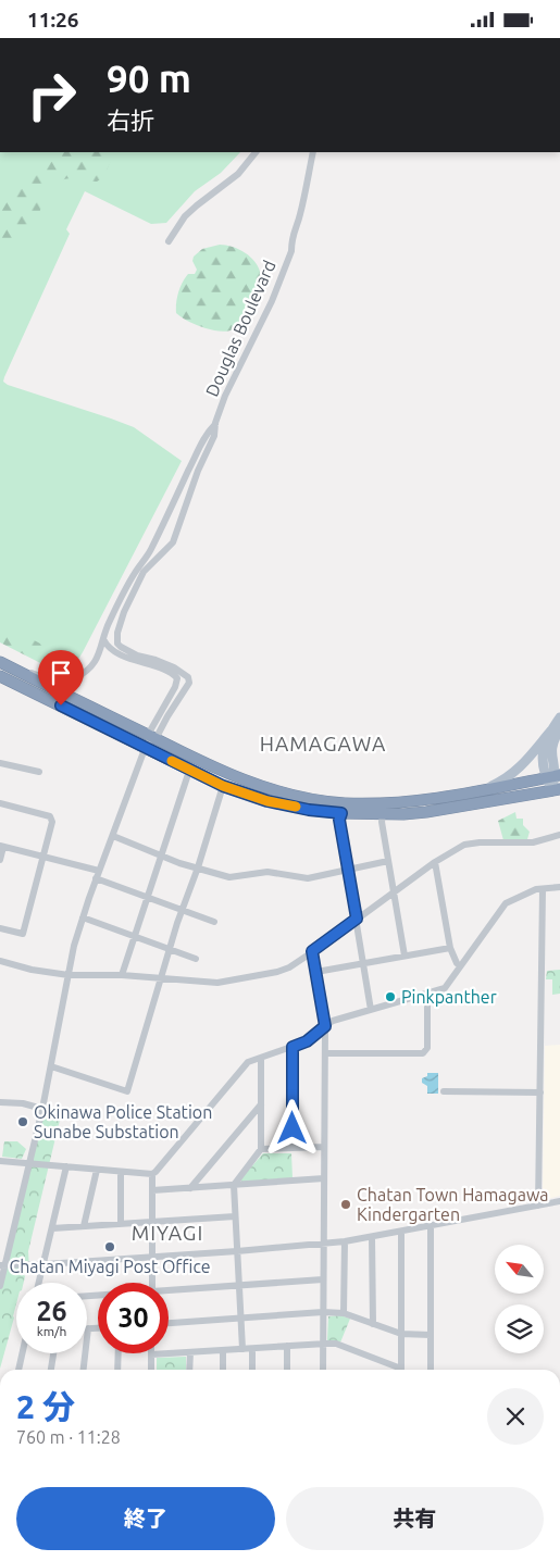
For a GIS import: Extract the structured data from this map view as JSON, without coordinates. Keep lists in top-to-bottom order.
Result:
{
  "streets": {
    "street": ["Douglas Boulevard"]
  },
  "districts": ["HAMAGAWA", "MIYAGI"],
  "places": [
    "Pinkpanther",
    "Okinawa Police Station Sunabe Substation",
    "Chatan Town Hamagawa Kindergarten",
    "Chatan Miyagi Post Office"
  ],
  "north": "top left",
  "page": {
    "status": "11:26",
    "turn": ["90 m", "右折"],
    "speed": "26 km/h",
    "limit": "30",
    "heading": ["2 分", "760 m · 11:28"],
    "buttons": ["終了", "共有"]
  }
}
